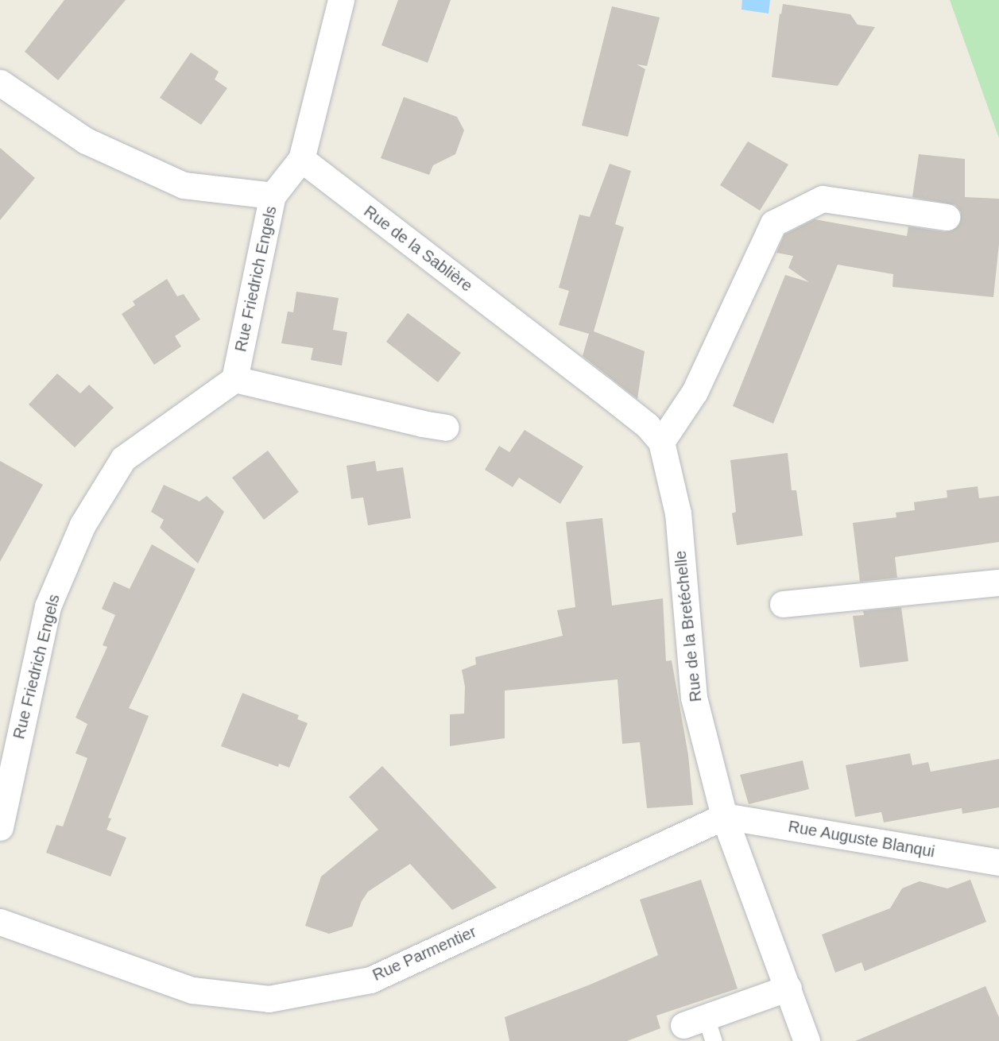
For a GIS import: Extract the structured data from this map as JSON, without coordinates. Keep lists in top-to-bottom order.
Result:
{
  "streets": {
    "street": [
      "Rue de la Sablière",
      "Rue Friedrich Engels",
      "Rue de la Bretéchelle",
      "Rue Auguste Blanqui",
      "Rue Parmentier"
    ]
  },
  "crossings": [
    ["Rue de la Sablière", "Rue Friedrich Engels"],
    ["Rue de la Sablière", "Rue de la Bretéchelle"],
    ["Rue de la Bretéchelle", "Rue Auguste Blanqui"],
    ["Rue de la Bretéchelle", "Rue Parmentier"],
    ["Rue Auguste Blanqui", "Rue Parmentier"]
  ]
}
